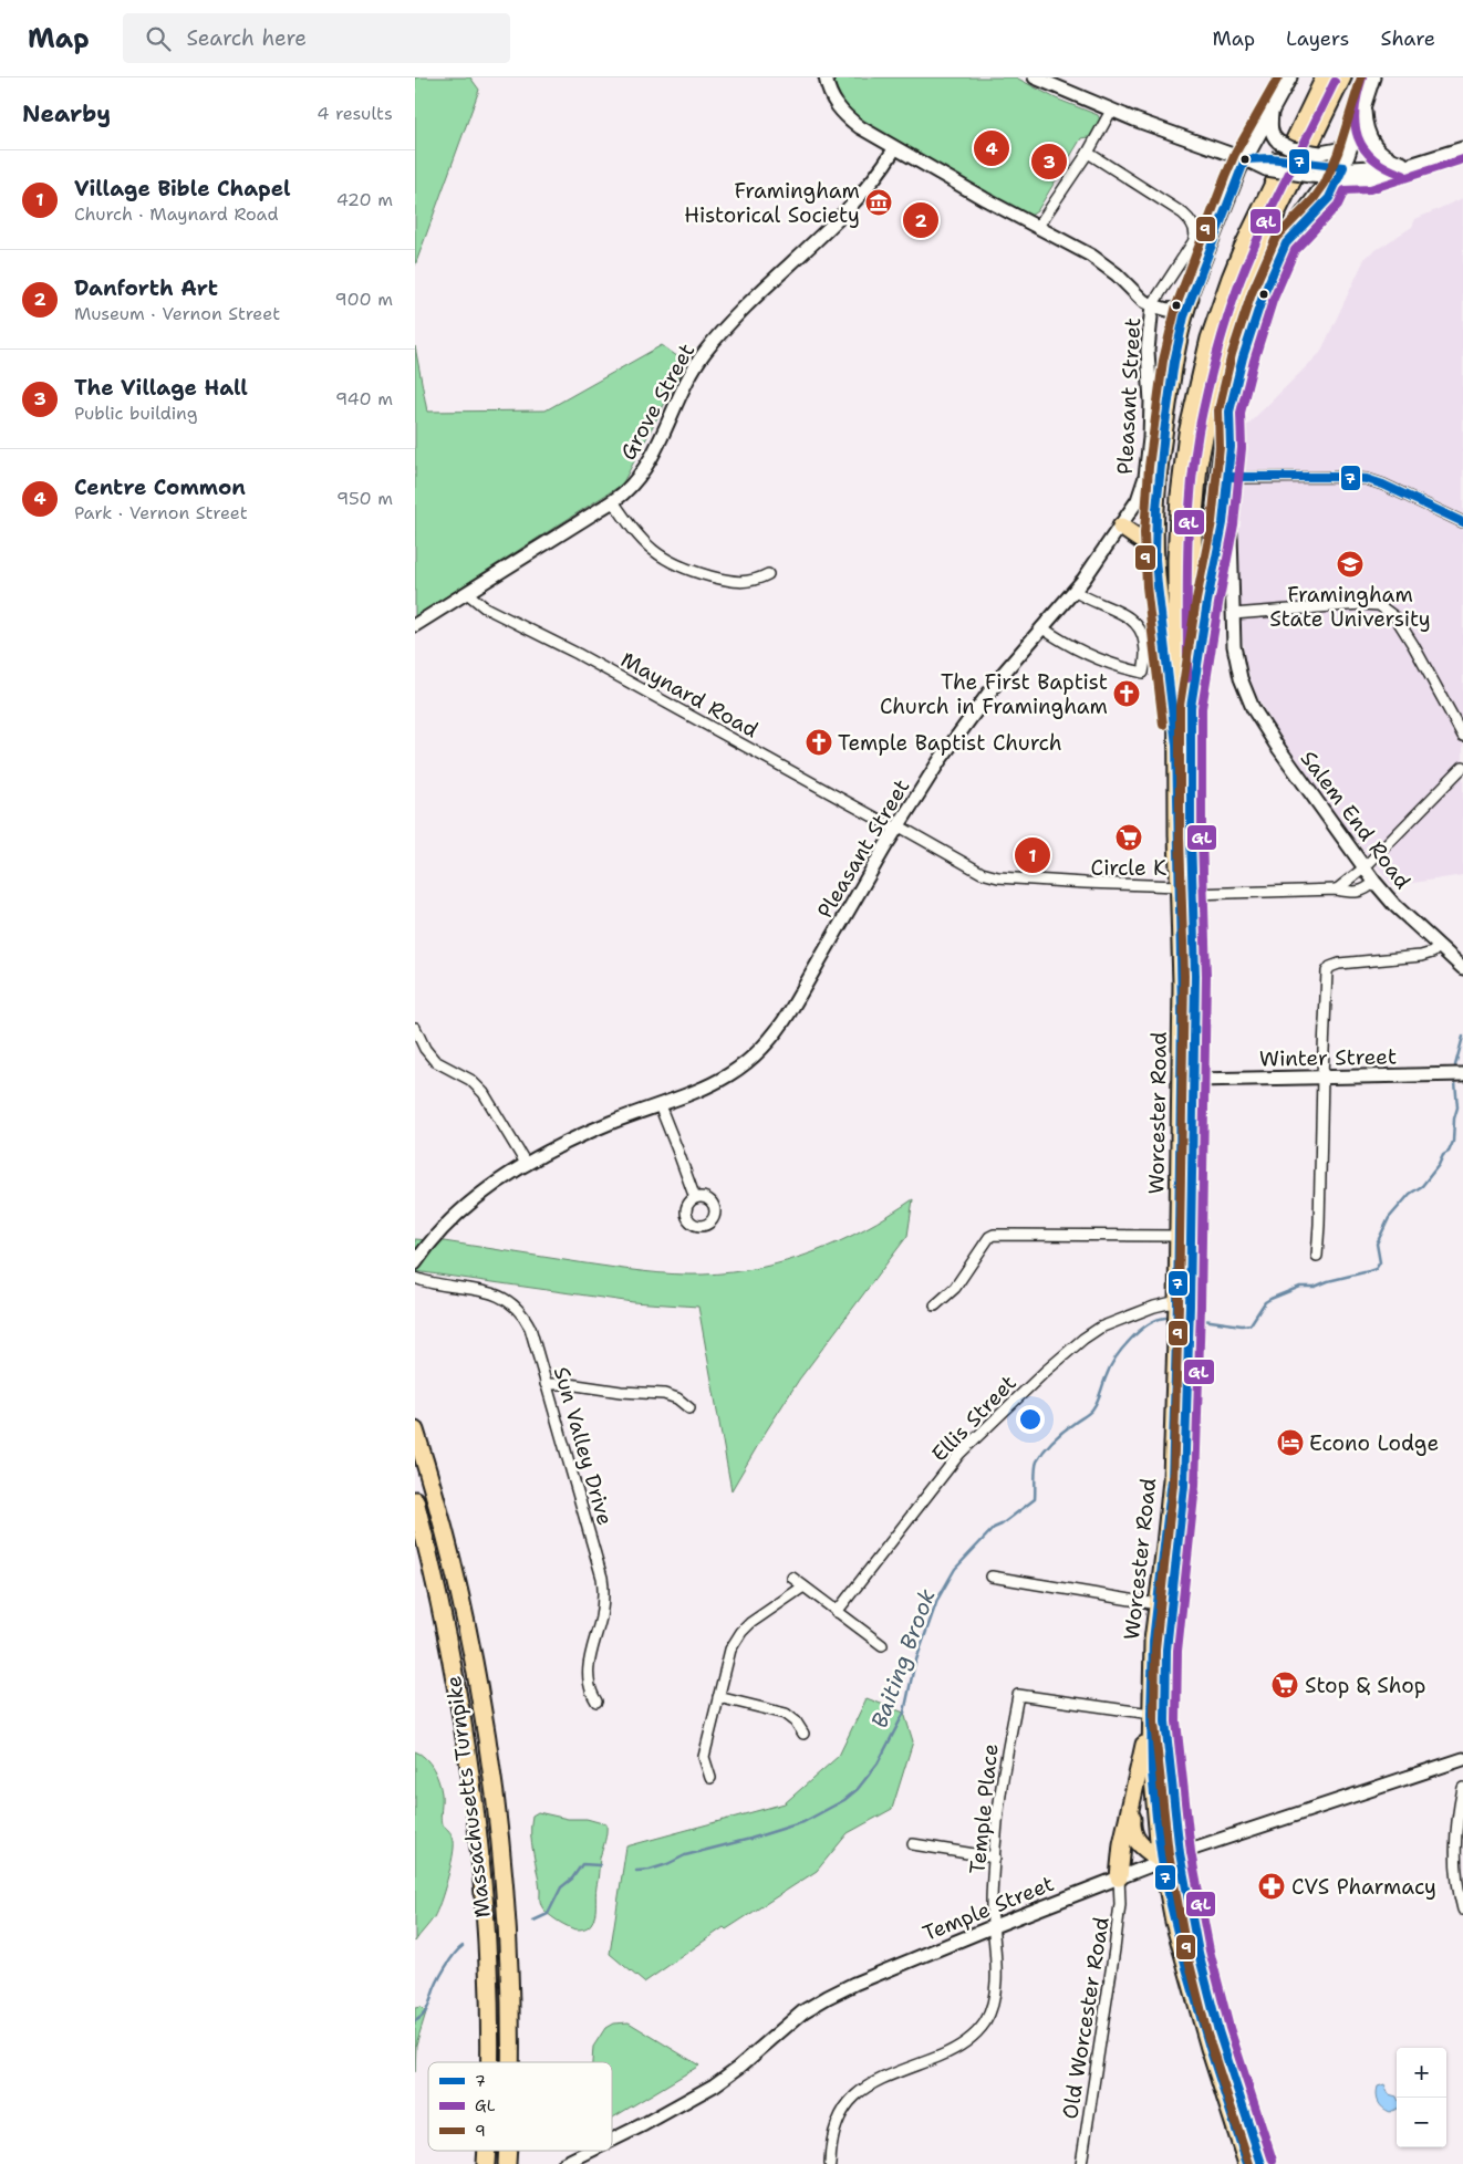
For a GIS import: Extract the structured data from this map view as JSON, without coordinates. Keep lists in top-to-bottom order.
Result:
{
  "streets": {
    "highway": ["Worcester Road", "Massachusetts Turnpike"],
    "main road": [
      "Pleasant Street",
      "Grove Street",
      "Salem End Road",
      "Winter Street",
      "Temple Street"
    ],
    "street": [
      "Maynard Road",
      "Ellis Street",
      "Sun Valley Drive",
      "Temple Place",
      "Old Worcester Road"
    ]
  },
  "crossings": [
    ["Pleasant Street", "Maynard Road"],
    ["Grove Street", "Maynard Road"],
    ["Maynard Road", "Salem End Road"],
    ["Maynard Road", "Worcester Road"],
    ["Winter Street", "Worcester Road"],
    ["Worcester Road", "Ellis Street"],
    ["Worcester Road", "Temple Place"],
    ["Worcester Road", "Temple Street"],
    ["Temple Place", "Temple Street"],
    ["Temple Street", "Old Worcester Road"]
  ],
  "water": ["Baiting Brook"],
  "places": {
    "museum": ["Framingham Historical Society"],
    "school or university": ["Framingham State University"],
    "church": ["The First Baptist Church in Framingham", "Temple Baptist Church"],
    "supermarket": ["Circle K", "Stop & Shop"],
    "hotel": ["Econo Lodge"],
    "pharmacy": ["CVS Pharmacy"]
  },
  "lines": ["transit line GL", "transit line 9", "transit line 7"],
  "legend": ["7", "GL", "9"],
  "page": {
    "header": "Map",
    "search": "Search here",
    "nav": ["Map", "Layers", "Share"],
    "heading": ["Nearby", "4 results"],
    "pins": [
      "4",
      "3",
      "2",
      "1"
    ],
    "list": [
      {
        "mark": "1",
        "name": "Village Bible Chapel",
        "note": "Church · Maynard Road",
        "value": "420 m"
      },
      {
        "mark": "2",
        "name": "Danforth Art",
        "note": "Museum · Vernon Street",
        "value": "900 m"
      },
      {
        "mark": "3",
        "name": "The Village Hall",
        "note": "Public building",
        "value": "940 m"
      },
      {
        "mark": "4",
        "name": "Centre Common",
        "note": "Park · Vernon Street",
        "value": "950 m"
      }
    ],
    "map_buttons": ["+", "−"]
  }
}
